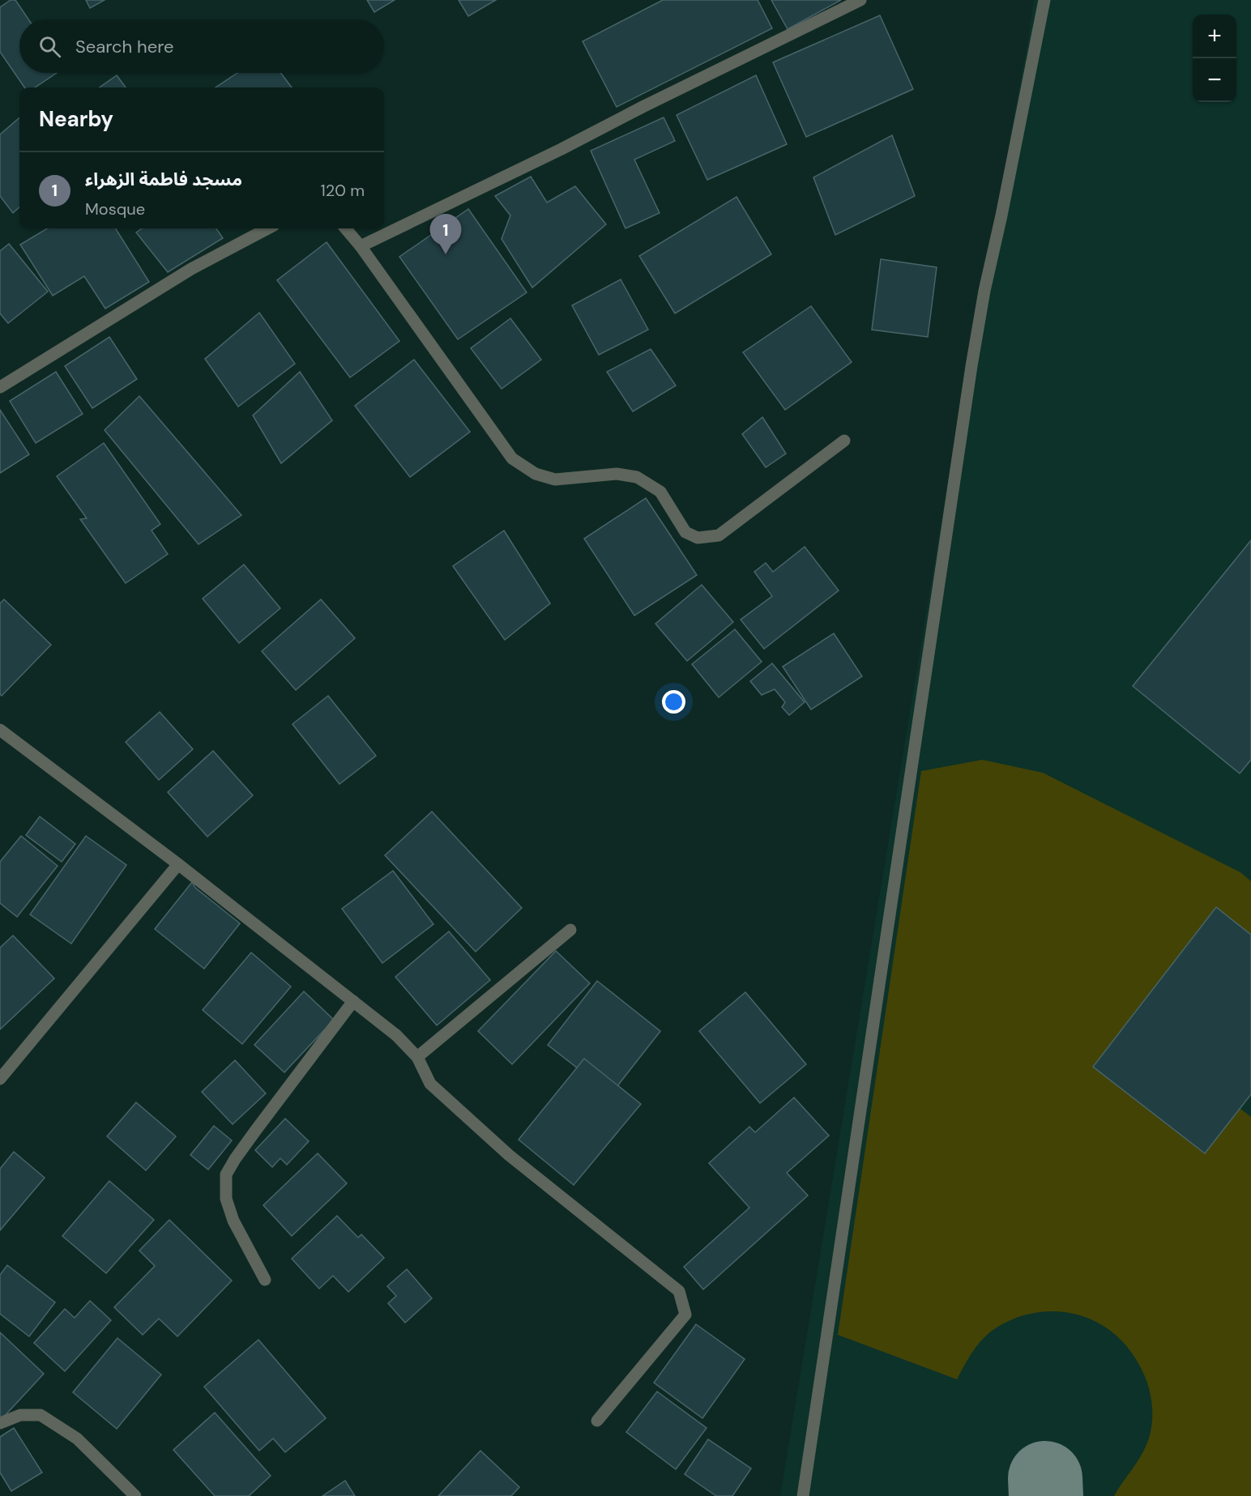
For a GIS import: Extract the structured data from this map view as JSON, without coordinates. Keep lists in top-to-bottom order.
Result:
{
  "page": {
    "map_buttons": ["+", "−"],
    "search": "Search here",
    "heading": "Nearby",
    "list": [
      {
        "mark": "1",
        "name": "مسجد فاطمة الزهراء",
        "note": "Mosque",
        "value": "120 m"
      }
    ],
    "pins": "1"
  }
}
